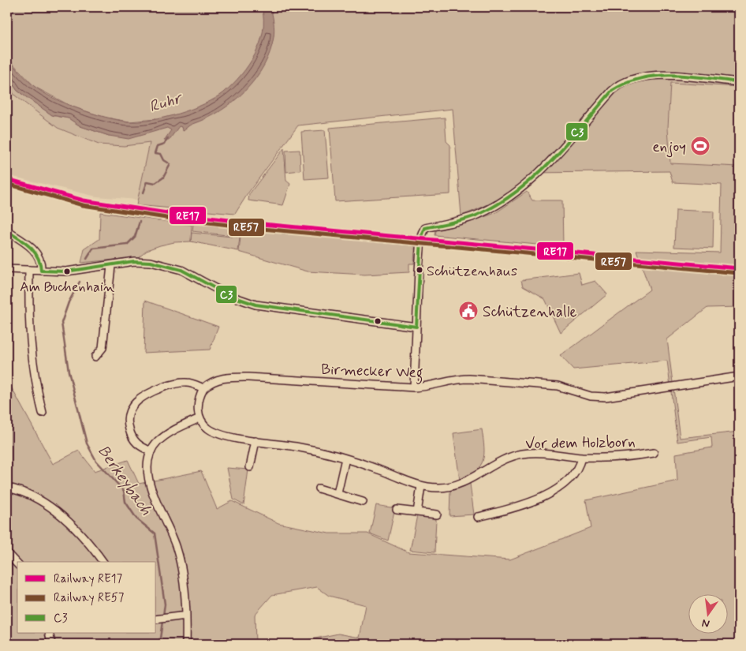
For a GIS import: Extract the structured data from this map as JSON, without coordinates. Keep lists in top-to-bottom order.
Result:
{
  "streets": {
    "street": ["Birmecker Weg", "Vor dem Holzborn"]
  },
  "water": ["Ruhr", "Berkeybach"],
  "places": {
    "sports": ["enjoy"],
    "other": ["Schützenhaus", "Am Buchenhain"],
    "public building": ["Schützenhalle"]
  },
  "lines": ["transit line C3", "rail line RE17", "rail line RE57"],
  "legend": ["Railway RE17", "Railway RE57", "C3"],
  "north": "bottom"
}
